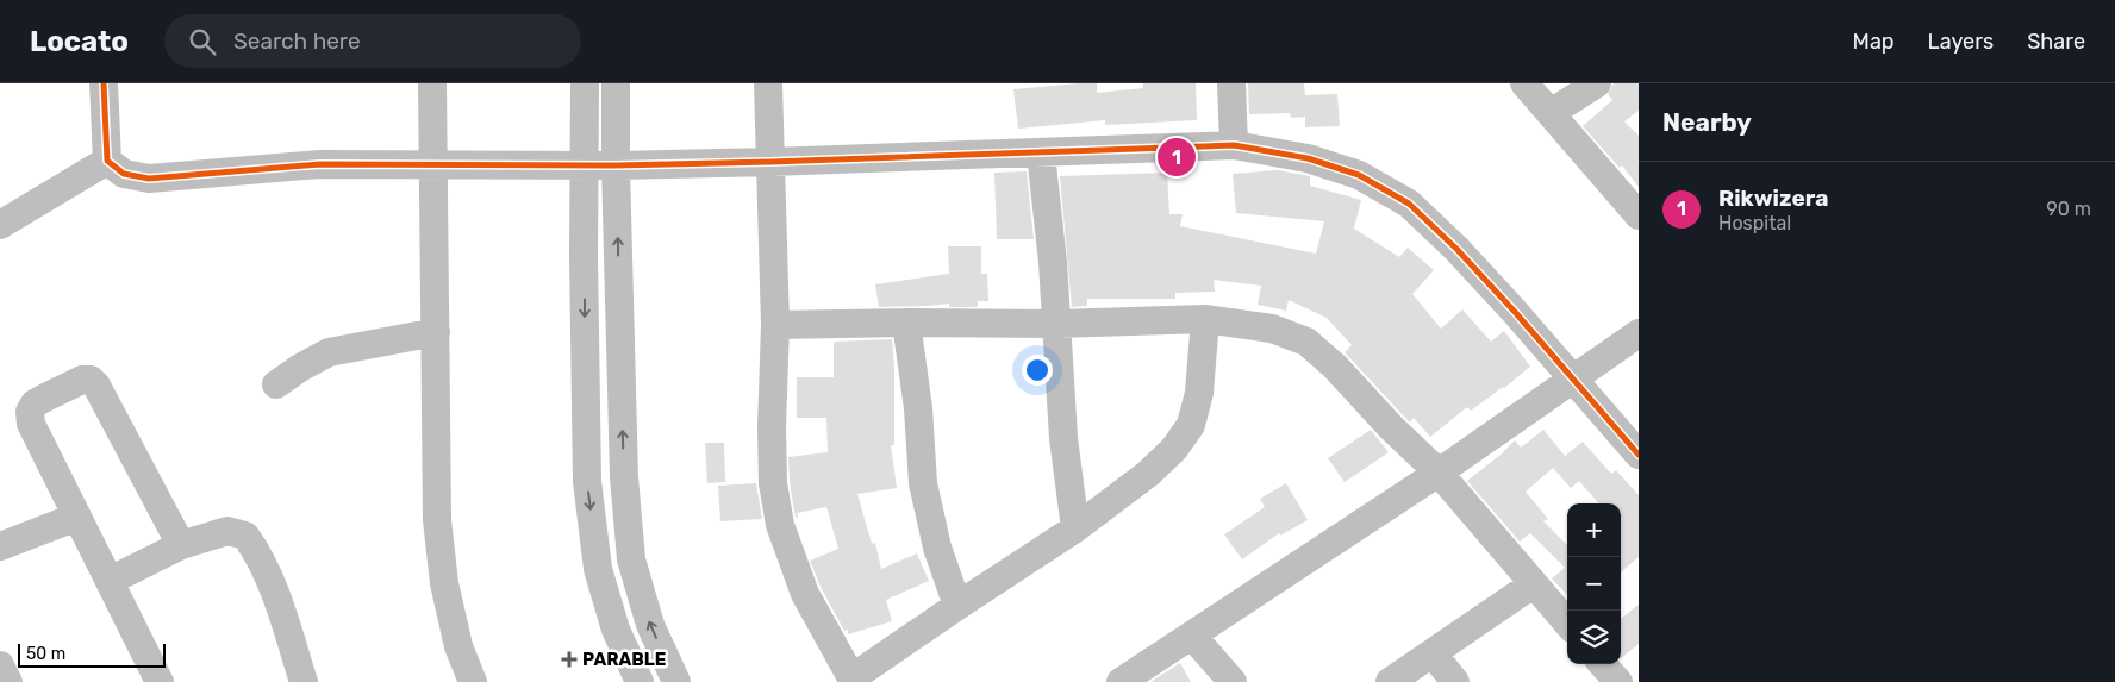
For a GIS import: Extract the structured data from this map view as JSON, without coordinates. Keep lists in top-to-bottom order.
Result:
{
  "places": {
    "health": ["PARABLE"]
  },
  "scale_bar": "50 m",
  "page": {
    "header": "Locato",
    "search": "Search here",
    "nav": ["Map", "Layers", "Share"],
    "heading": "Nearby",
    "pins": "1",
    "list": [
      {
        "mark": "1",
        "name": "Rikwizera",
        "note": "Hospital",
        "value": "90 m"
      }
    ],
    "map_buttons": ["+", "−"],
    "scale": "50 m"
  }
}
